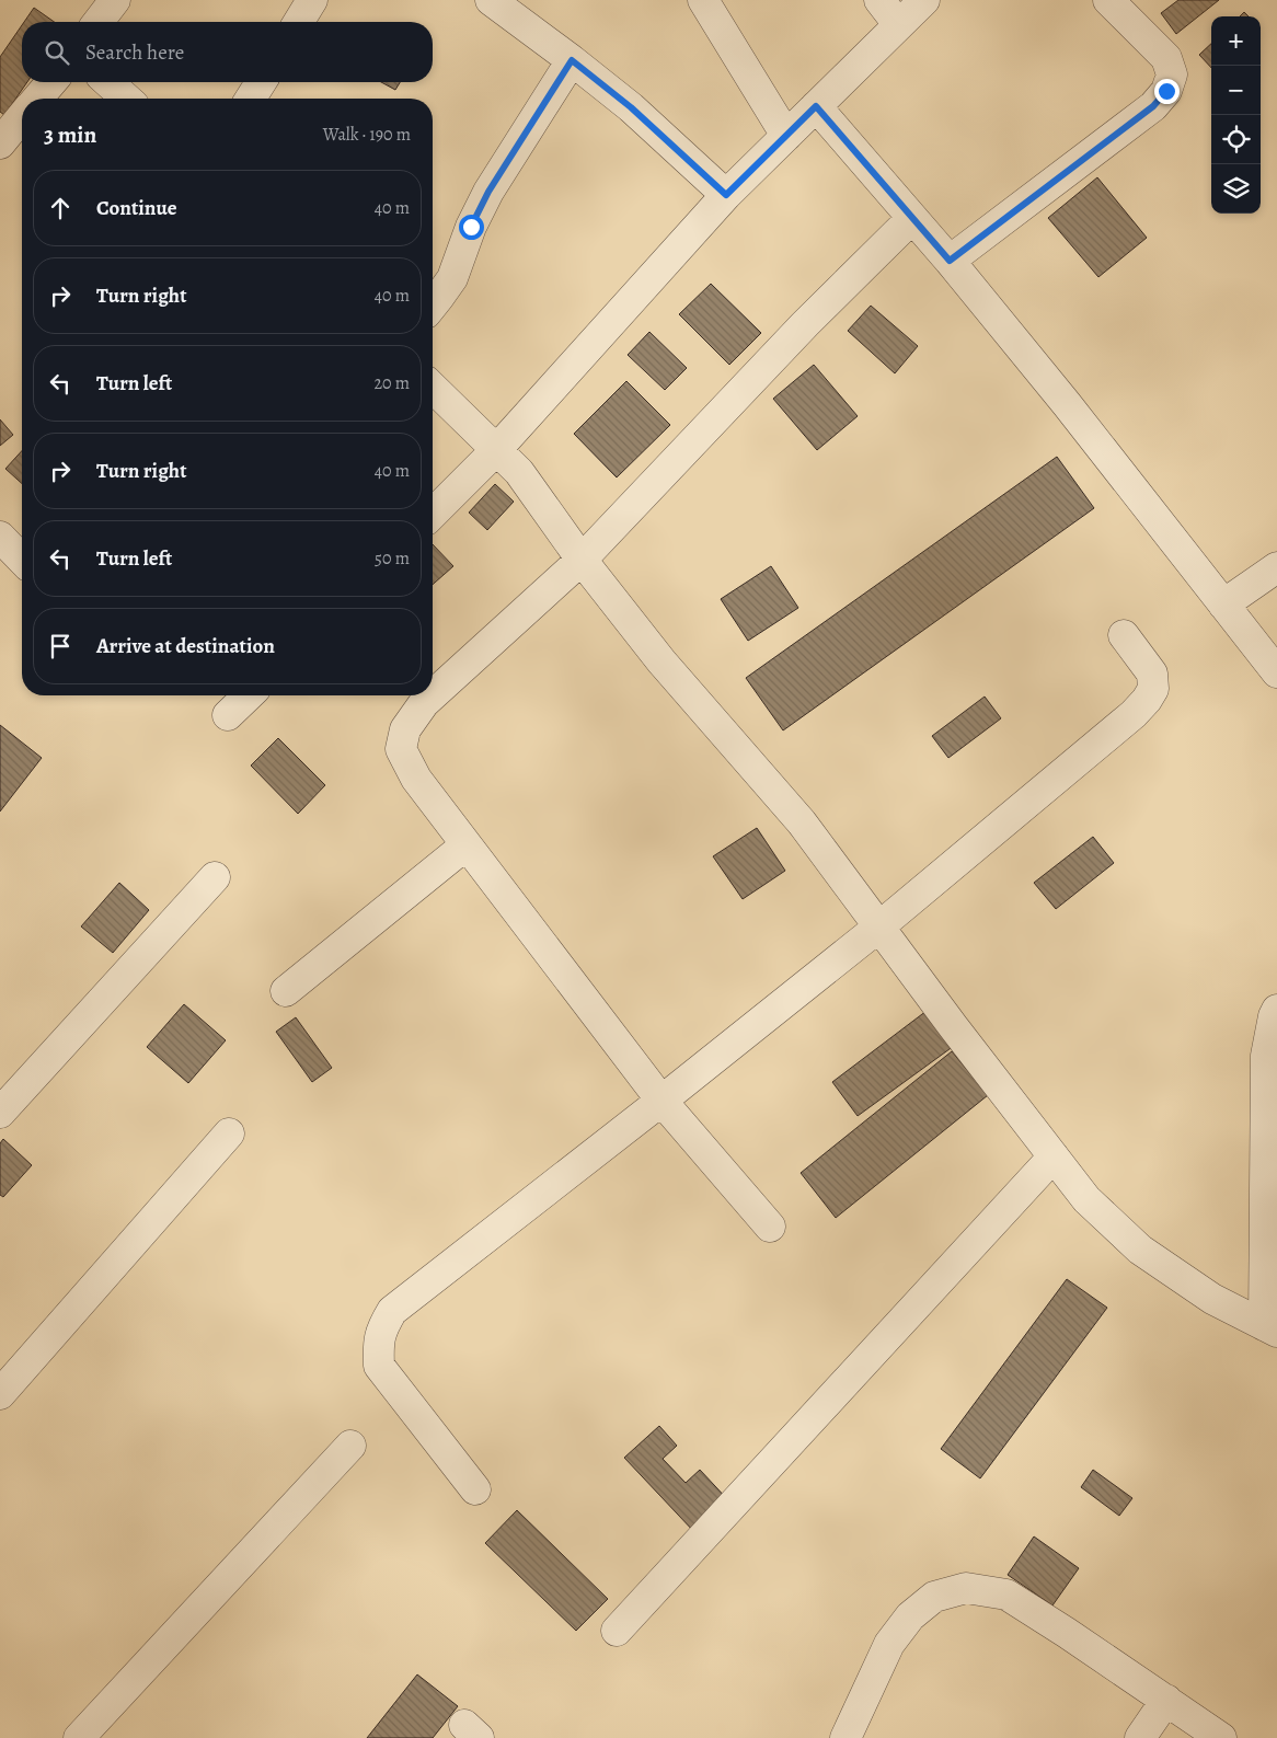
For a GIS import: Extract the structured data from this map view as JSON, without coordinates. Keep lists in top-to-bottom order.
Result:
{
  "page": {
    "map_buttons": ["+", "−"],
    "search": "Search here",
    "heading": ["3 min", "Walk · 190 m"],
    "list": [
      ["Continue", "40 m"],
      ["Turn right", "40 m"],
      ["Turn left", "20 m"],
      ["Turn right", "40 m"],
      ["Turn left", "50 m"],
      "Arrive at destination"
    ]
  }
}
